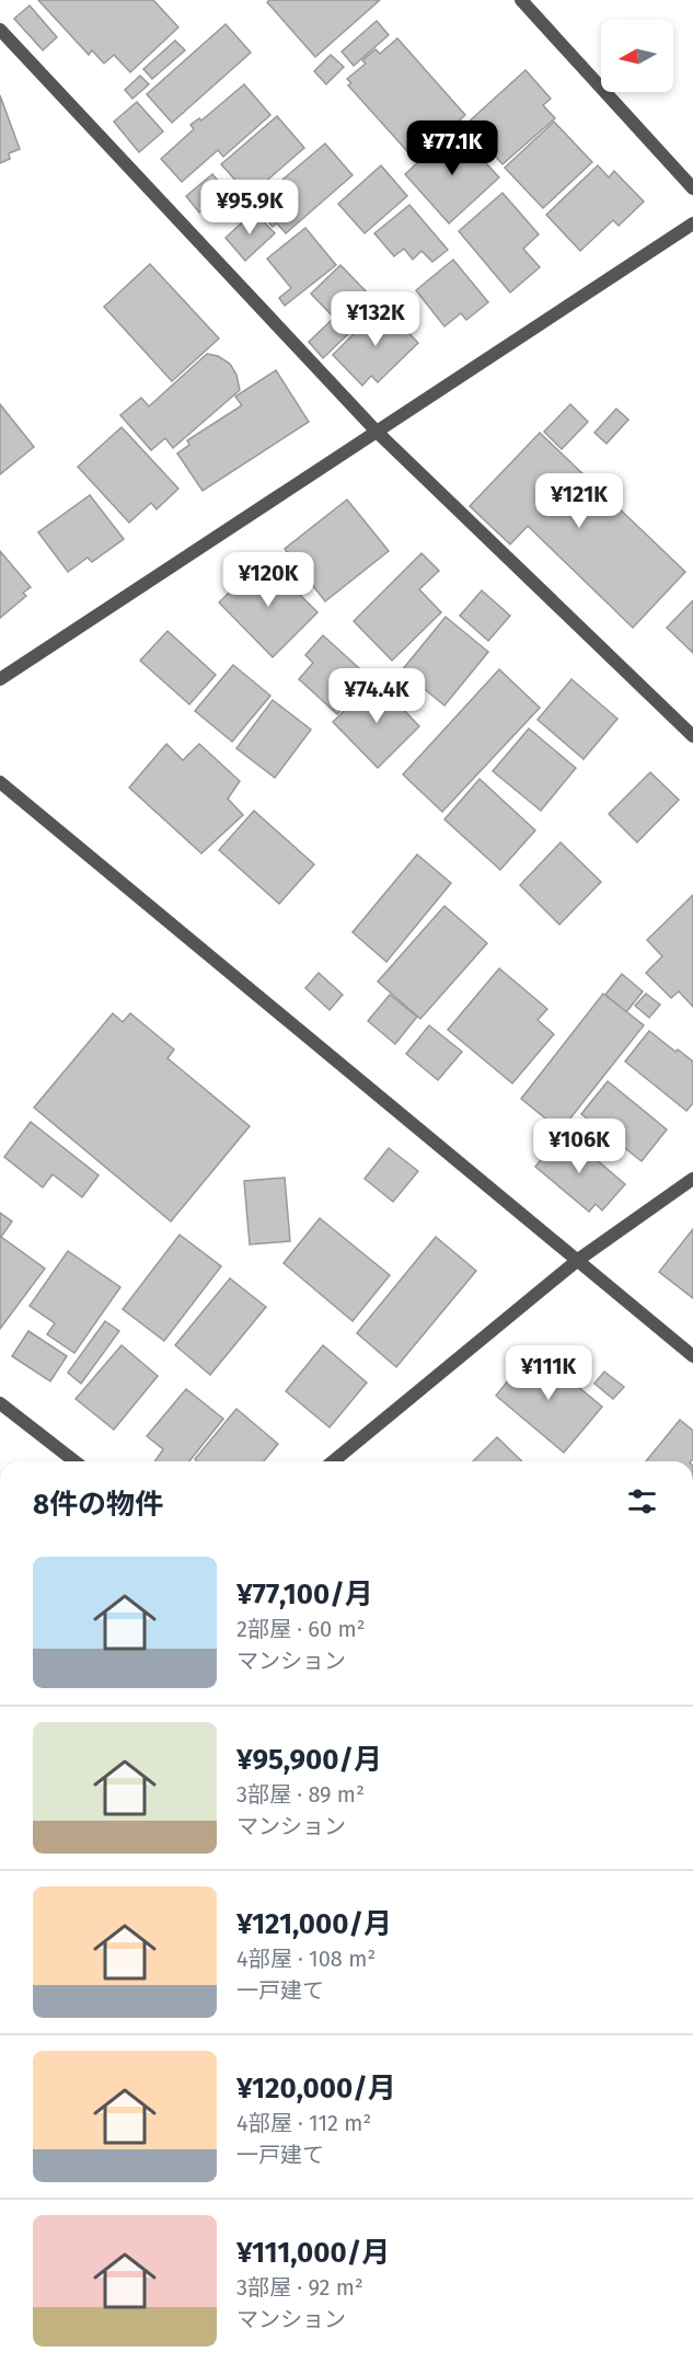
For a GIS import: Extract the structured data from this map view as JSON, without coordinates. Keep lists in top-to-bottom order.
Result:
{
  "north": "left",
  "page": {
    "price": [
      "¥77.1K",
      "¥95.9K",
      "¥132K",
      "¥121K",
      "¥120K",
      "¥74.4K",
      "¥106K",
      "¥111K"
    ],
    "heading": "8件の物件",
    "list": [
      {
        "name": "¥77,100/月",
        "note": "2部屋 · 60 m² · マンション"
      },
      {
        "name": "¥95,900/月",
        "note": "3部屋 · 89 m² · マンション"
      },
      {
        "name": "¥121,000/月",
        "note": "4部屋 · 108 m² · 一戸建て"
      },
      {
        "name": "¥120,000/月",
        "note": "4部屋 · 112 m² · 一戸建て"
      },
      {
        "name": "¥111,000/月",
        "note": "3部屋 · 92 m² · マンション"
      }
    ]
  }
}
